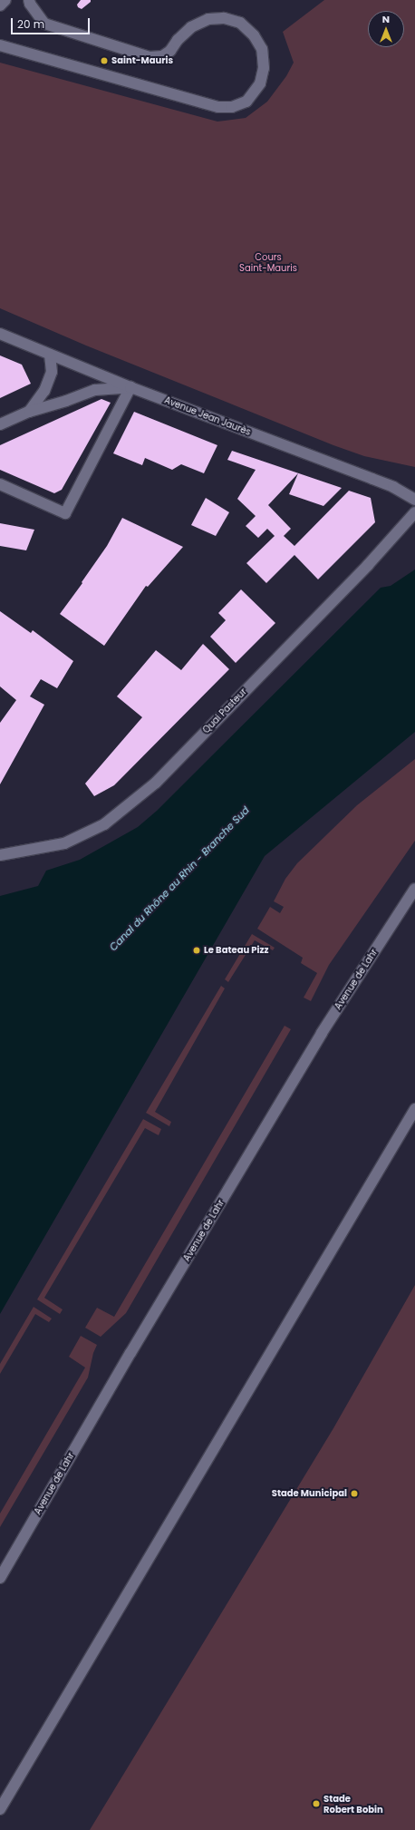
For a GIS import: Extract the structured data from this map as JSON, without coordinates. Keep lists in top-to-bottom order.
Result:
{
  "streets": {
    "main road": ["Avenue Jean Jaurès", "Quai Pasteur", "Avenue de Lahr"]
  },
  "water": ["Canal du Rhône au Rhin - Branche Sud"],
  "parks": ["Cours Saint-Mauris"],
  "places": [
    "Saint-Mauris",
    "Le Bateau Pizz",
    "Stade Municipal",
    "Stade Robert Bobin"
  ],
  "scale_bar": "20 m",
  "north": "top"
}
